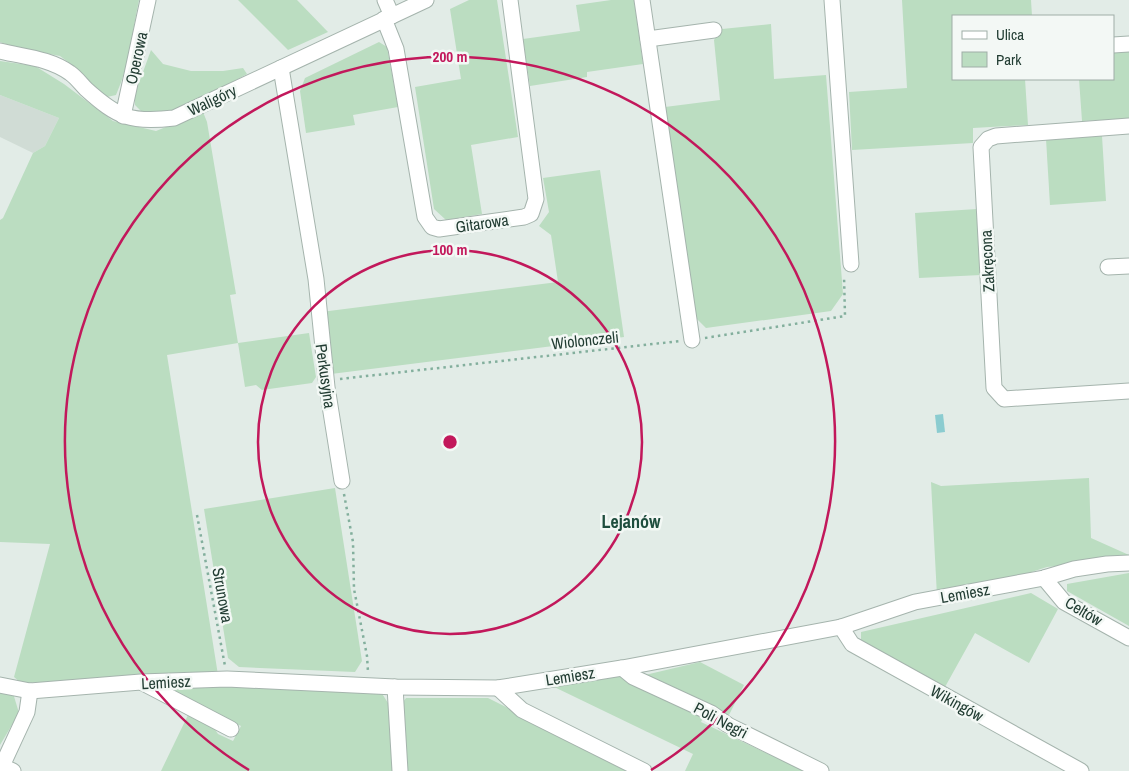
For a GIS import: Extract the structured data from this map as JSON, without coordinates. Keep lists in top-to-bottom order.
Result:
{
  "streets": {
    "street": [
      "Operowa",
      "Waligóry",
      "Gitarowa",
      "Zakręcona",
      "Perkusyjna",
      "Lemiesz",
      "Celtów",
      "Wikingów",
      "Poli Negri"
    ],
    "path": ["Wiolonczeli", "Strunowa"]
  },
  "crossings": [
    ["Operowa", "Waligóry"],
    ["Waligóry", "Gitarowa"],
    ["Waligóry", "Perkusyjna"],
    ["Wiolonczeli", "Perkusyjna"],
    ["Lemiesz", "Strunowa"],
    ["Lemiesz", "Celtów"],
    ["Lemiesz", "Wikingów"],
    ["Lemiesz", "Poli Negri"]
  ],
  "districts": ["Lejanów"],
  "legend": ["Ulica", "Park"],
  "rings": ["200 m", "100 m"]
}
